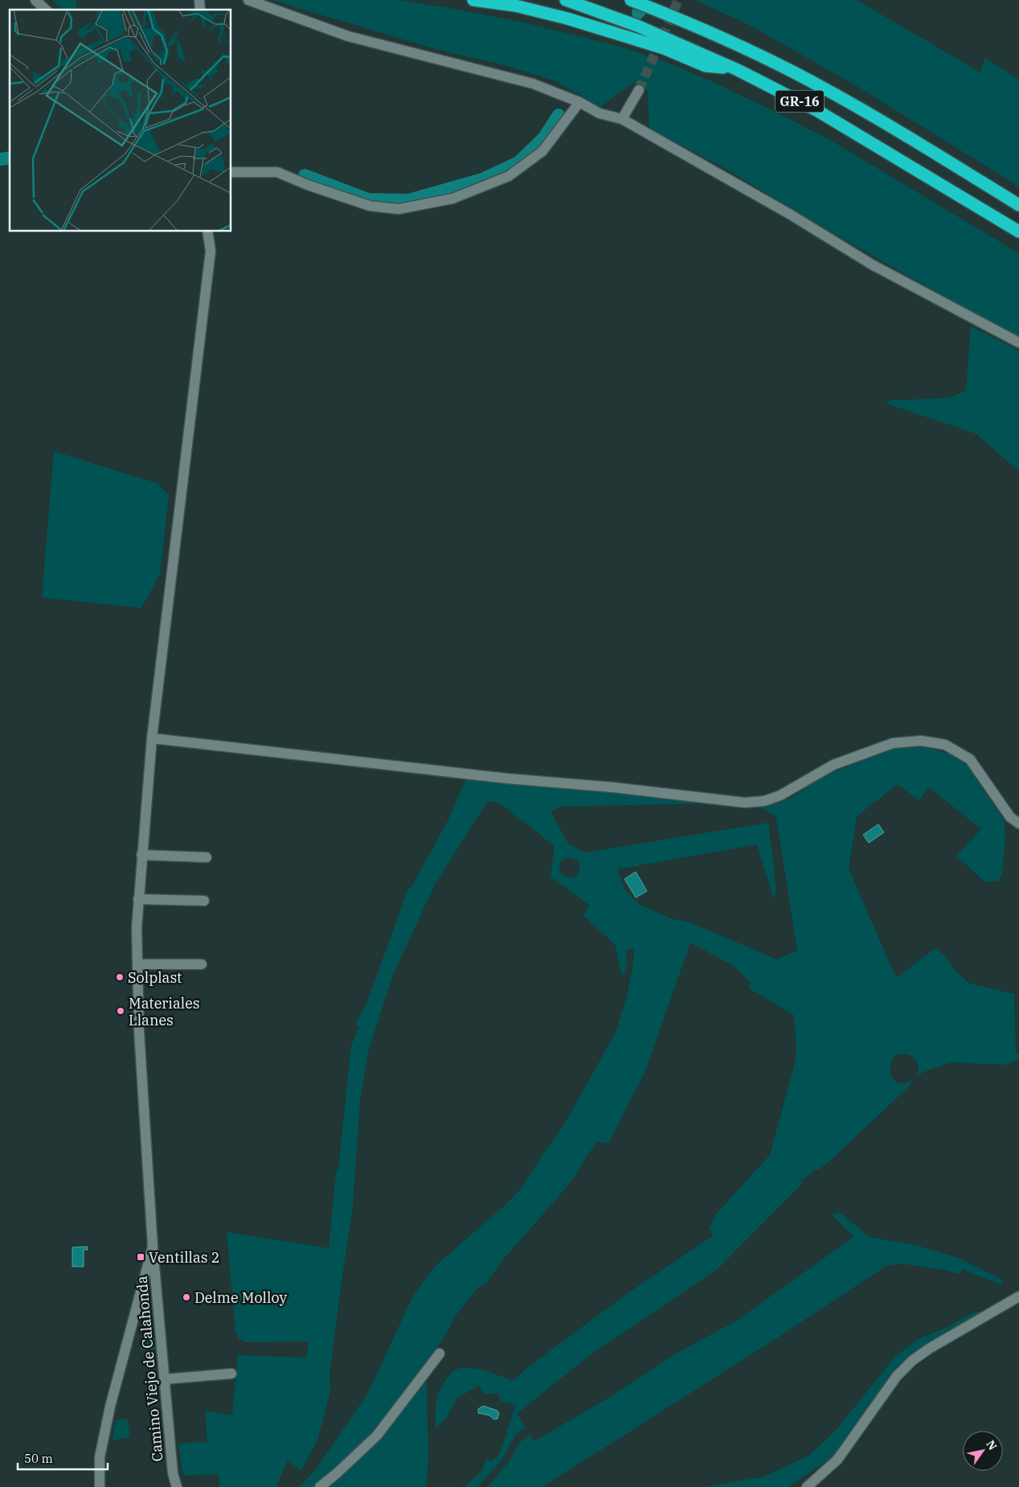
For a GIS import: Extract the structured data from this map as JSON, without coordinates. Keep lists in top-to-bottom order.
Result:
{
  "streets": {
    "highway": ["GR-16"],
    "street": ["Camino Viejo de Calahonda"]
  },
  "places": {
    "other": ["Solplast", "Materiales Llanes", "Delme Molloy"],
    "transit": ["Ventillas 2"]
  },
  "scale_bar": "50 m",
  "north": "top right"
}
